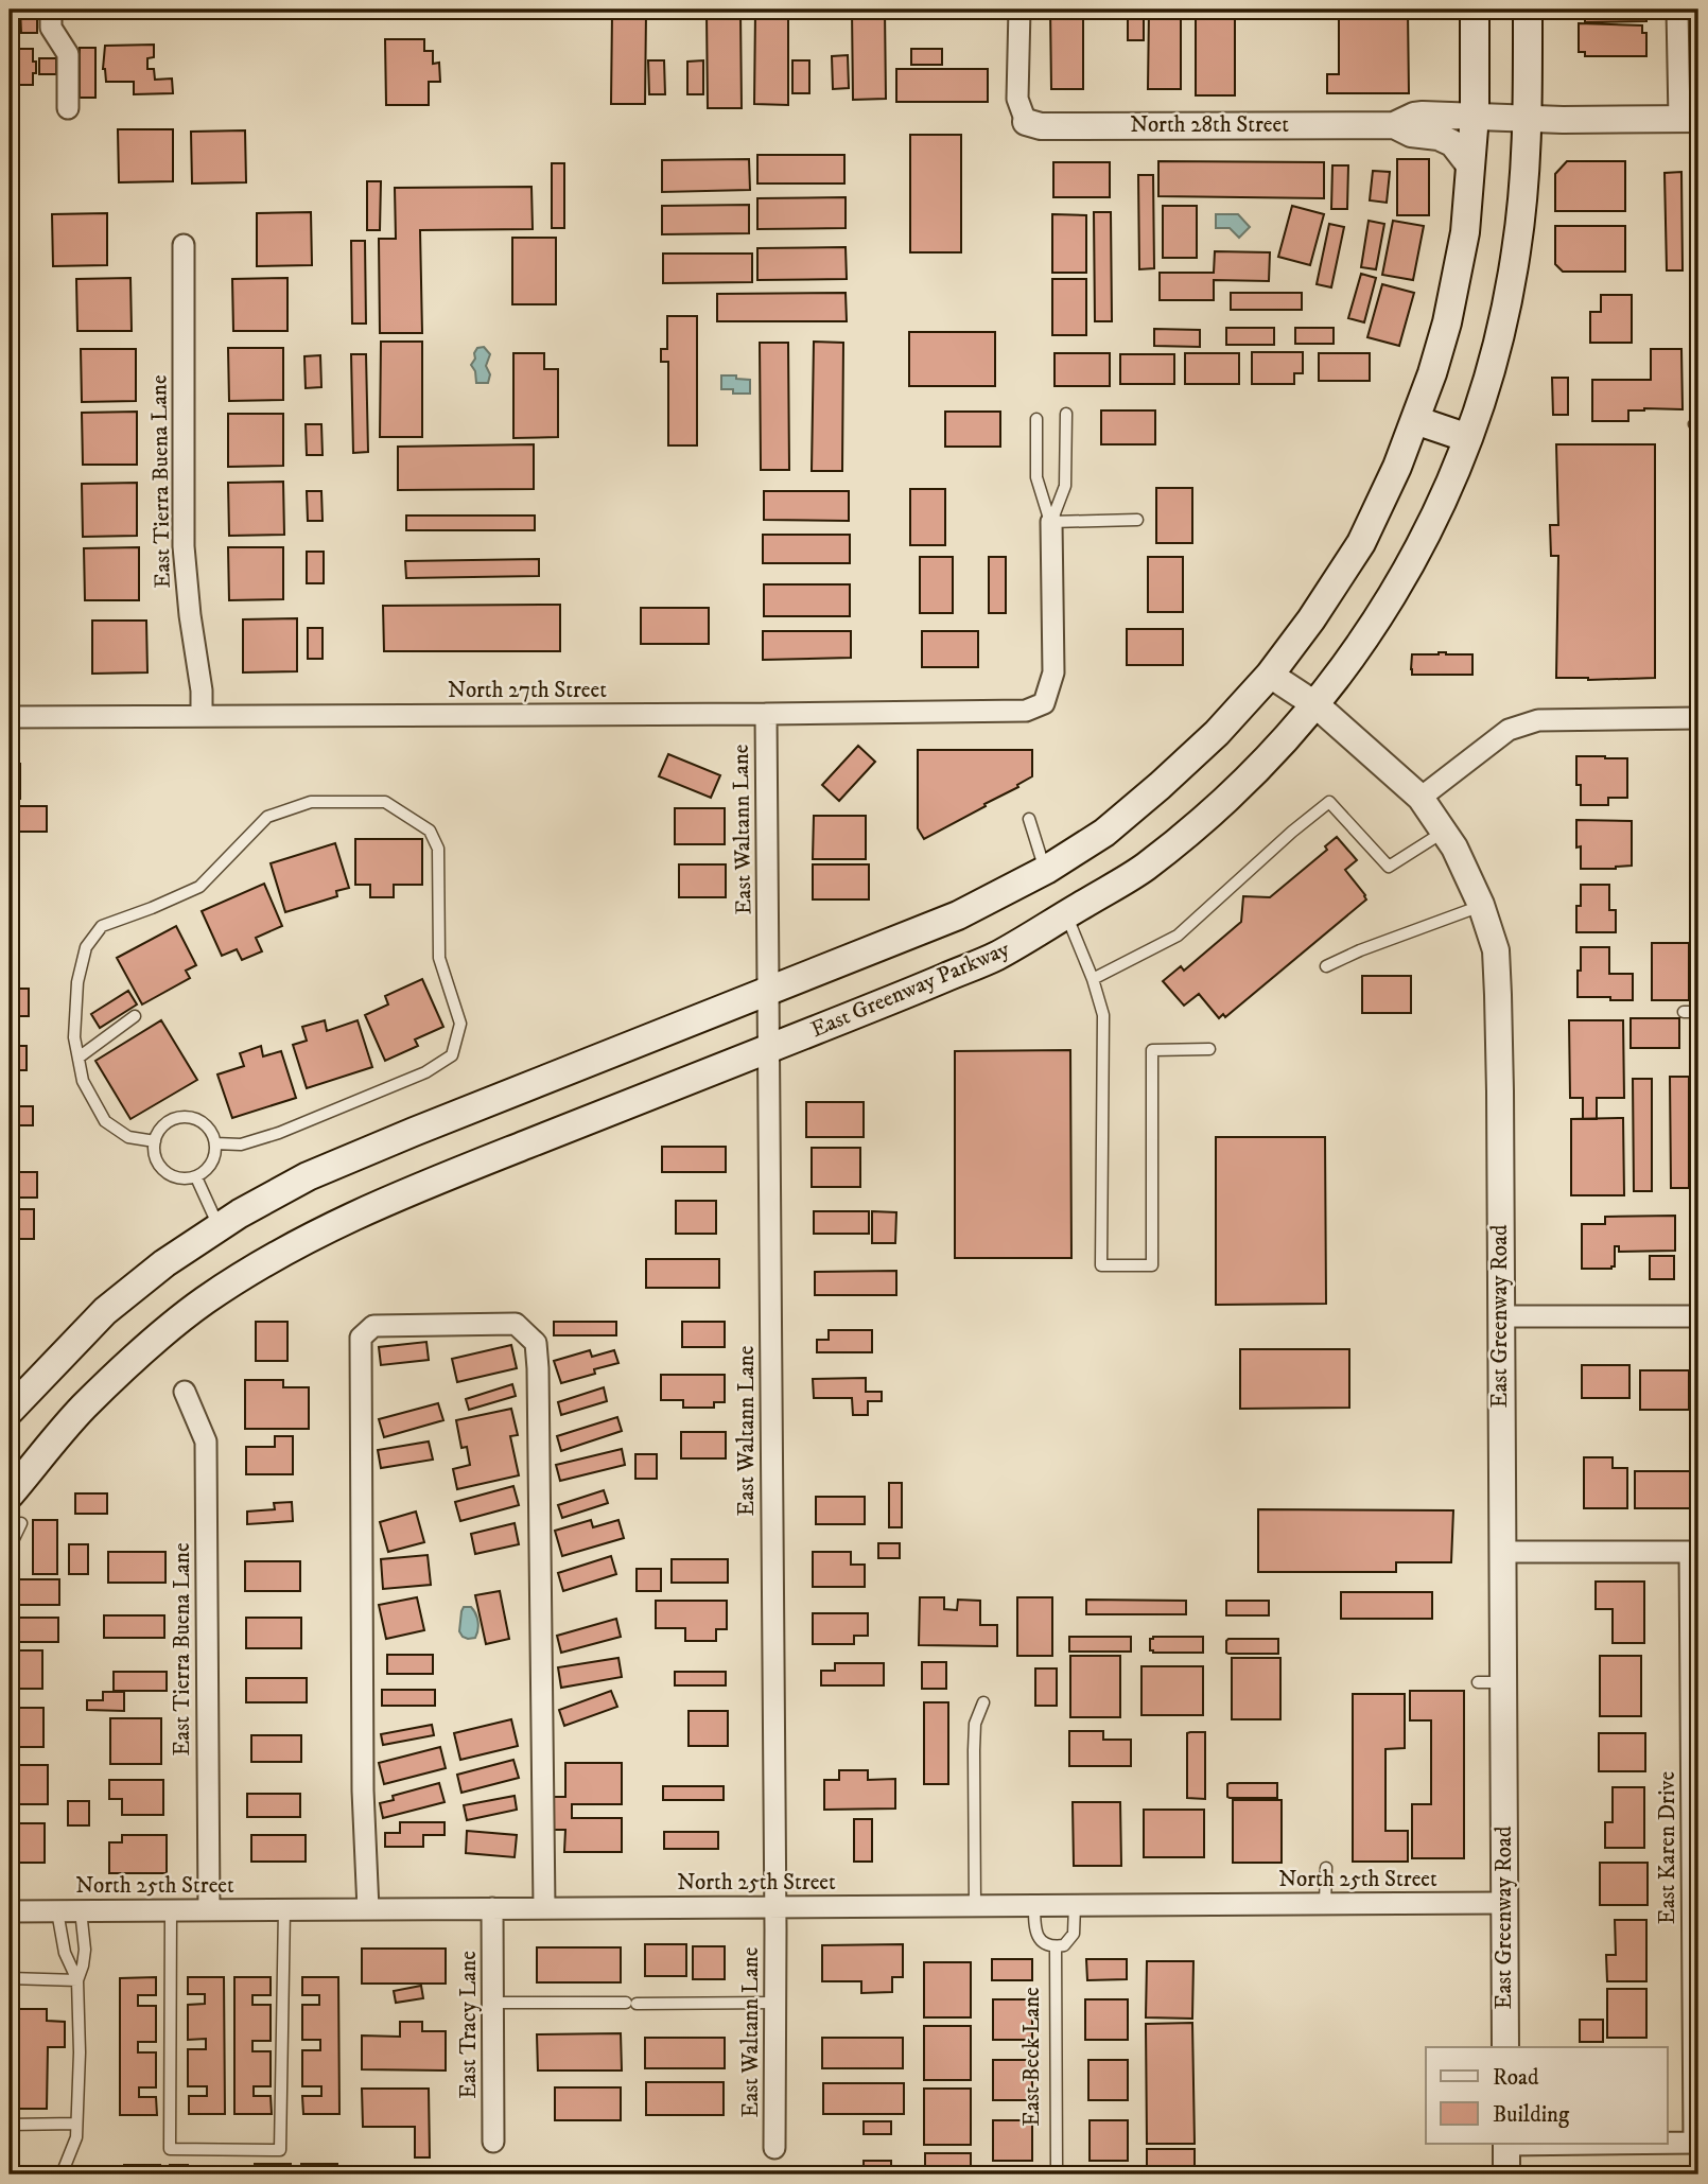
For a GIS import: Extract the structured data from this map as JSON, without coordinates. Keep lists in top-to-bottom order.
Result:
{
  "streets": {
    "main road": ["East Greenway Parkway"],
    "street": [
      "North 28th Street",
      "East Tierra Buena Lane",
      "North 27th Street",
      "East Waltann Lane",
      "East Greenway Road",
      "East Karen Drive",
      "North 25th Street",
      "East Tracy Lane"
    ],
    "lane": ["East Beck Lane"]
  },
  "crossings": [
    ["North 28th Street", "East Greenway Parkway"],
    ["East Tierra Buena Lane", "North 27th Street"],
    ["East Tierra Buena Lane", "North 25th Street"],
    ["North 27th Street", "East Waltann Lane"],
    ["East Waltann Lane", "East Greenway Parkway"],
    ["East Waltann Lane", "North 25th Street"],
    ["East Greenway Parkway", "East Greenway Road"],
    ["East Greenway Road", "North 25th Street"],
    ["North 25th Street", "East Tracy Lane"]
  ],
  "legend": ["Road", "Building"]
}
